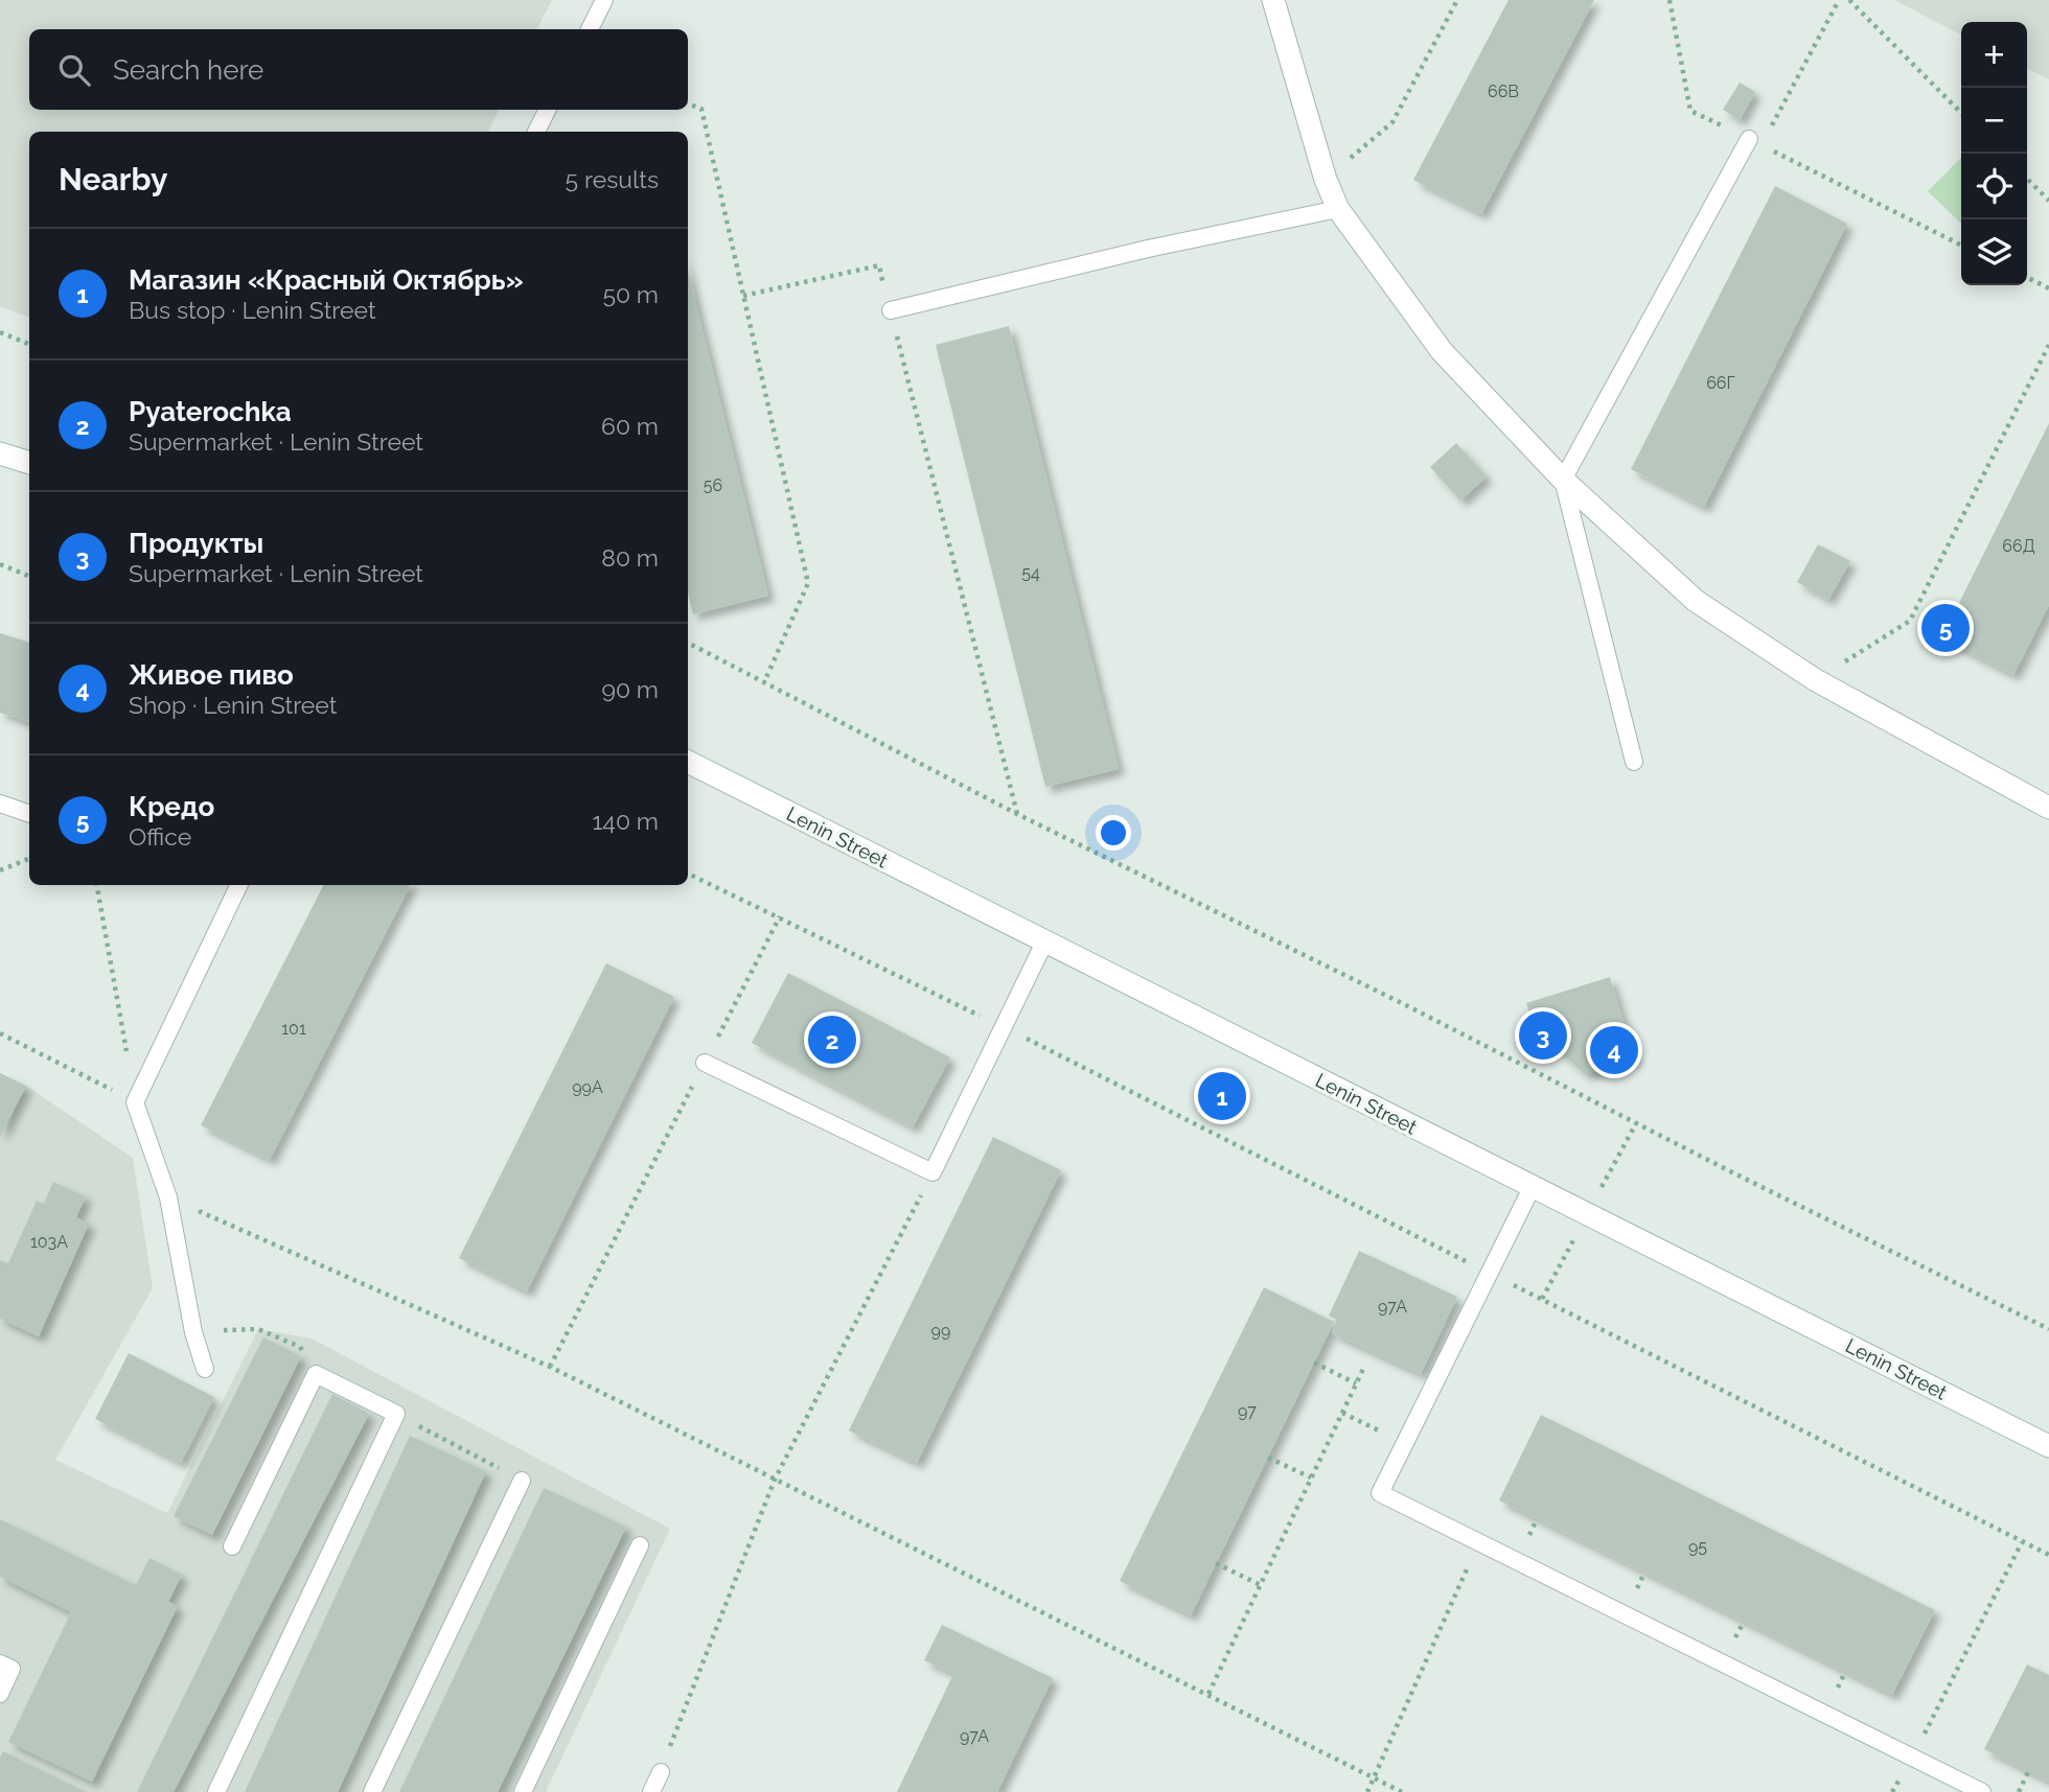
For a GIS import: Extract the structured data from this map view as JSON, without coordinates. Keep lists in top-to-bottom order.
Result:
{
  "streets": {
    "main road": ["Lenin Street"]
  },
  "house_numbers": [
    "66В",
    "66Г",
    "56",
    "66Д",
    "54",
    "101",
    "99А",
    "103А",
    "97А",
    "99",
    "97",
    "95",
    "97А"
  ],
  "page": {
    "map_buttons": ["+", "−"],
    "search": "Search here",
    "heading": ["Nearby", "5 results"],
    "list": [
      {
        "mark": "1",
        "name": "Магазин «Красный Октябрь»",
        "note": "Bus stop · Lenin Street",
        "value": "50 m"
      },
      {
        "mark": "2",
        "name": "Pyaterochka",
        "note": "Supermarket · Lenin Street",
        "value": "60 m"
      },
      {
        "mark": "3",
        "name": "Продукты",
        "note": "Supermarket · Lenin Street",
        "value": "80 m"
      },
      {
        "mark": "4",
        "name": "Живое пиво",
        "note": "Shop · Lenin Street",
        "value": "90 m"
      },
      {
        "mark": "5",
        "name": "Кредо",
        "note": "Office",
        "value": "140 m"
      }
    ],
    "pins": [
      "5",
      "3",
      "2",
      "4",
      "1"
    ]
  }
}
